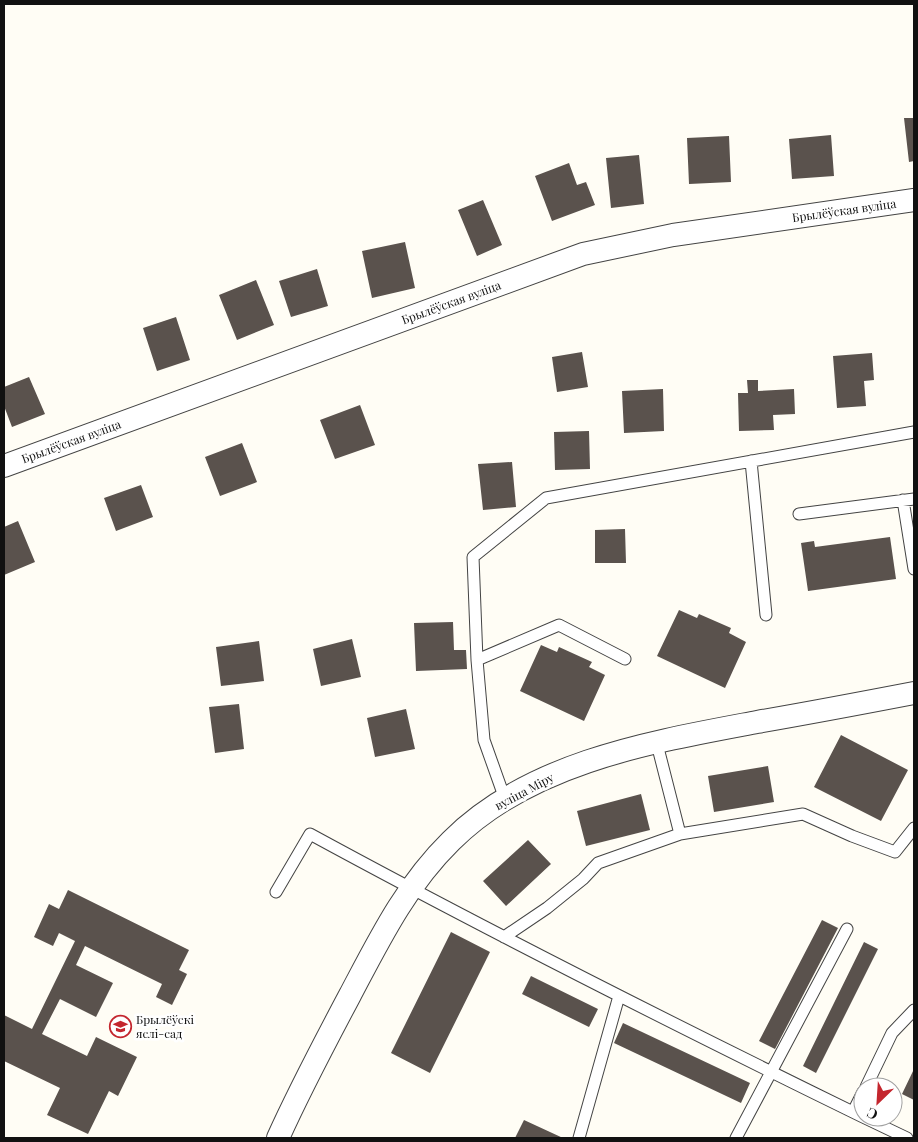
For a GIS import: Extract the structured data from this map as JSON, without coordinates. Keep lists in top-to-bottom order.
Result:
{
  "streets": {
    "street": ["Брылёўская вуліца", "вуліца Міру"]
  },
  "places": {
    "school or university": ["Брылёўскі яслі-сад"]
  },
  "north": "bottom left"
}
